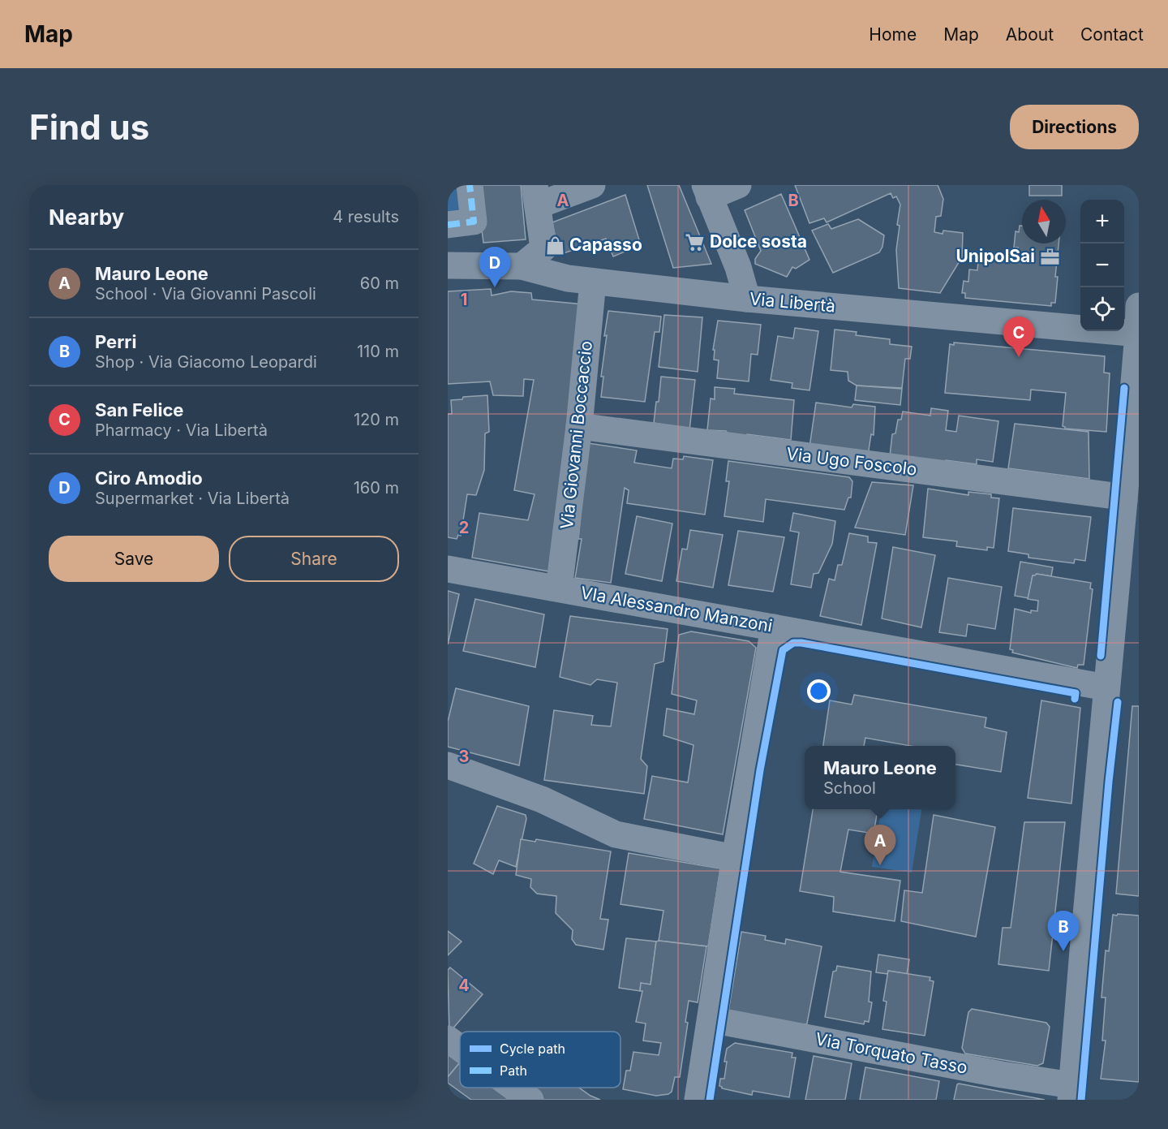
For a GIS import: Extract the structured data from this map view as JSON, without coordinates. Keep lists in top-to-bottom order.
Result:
{
  "streets": {
    "street": [
      "Via Libertà",
      "Via Giovanni Boccaccio",
      "Via Ugo Foscolo",
      "VIa Alessandro Manzoni",
      "Via Torquato Tasso"
    ]
  },
  "crossings": [
    ["Via Libertà", "Via Giovanni Boccaccio"],
    ["Via Giovanni Boccaccio", "Via Ugo Foscolo"],
    ["Via Giovanni Boccaccio", "VIa Alessandro Manzoni"]
  ],
  "places": {
    "supermarket": ["Dolce sosta"],
    "shop": ["Capasso"],
    "office": ["UnipolSai"]
  },
  "legend": ["Cycle path", "Path"],
  "north": "top",
  "page": {
    "header": "Map",
    "nav": [
      "Home",
      "Map",
      "About",
      "Contact"
    ],
    "buttons": [
      "Directions",
      ["Save", "Share"]
    ],
    "title": "Find us",
    "heading": ["Nearby", "4 results"],
    "map_buttons": ["+", "−"],
    "pins": [
      "D",
      "C",
      "A",
      "B"
    ],
    "list": [
      {
        "mark": "A",
        "name": "Mauro Leone",
        "note": "School · Via Giovanni Pascoli",
        "value": "60 m"
      },
      {
        "mark": "B",
        "name": "Perri",
        "note": "Shop · Via Giacomo Leopardi",
        "value": "110 m"
      },
      {
        "mark": "C",
        "name": "San Felice",
        "note": "Pharmacy · Via Libertà",
        "value": "120 m"
      },
      {
        "mark": "D",
        "name": "Ciro Amodio",
        "note": "Supermarket · Via Libertà",
        "value": "160 m"
      }
    ],
    "popup": ["Mauro Leone", "School"]
  },
  "grid": {
    "columns": ["A", "B"],
    "rows": [
      "1",
      "2",
      "3",
      "4"
    ]
  }
}
